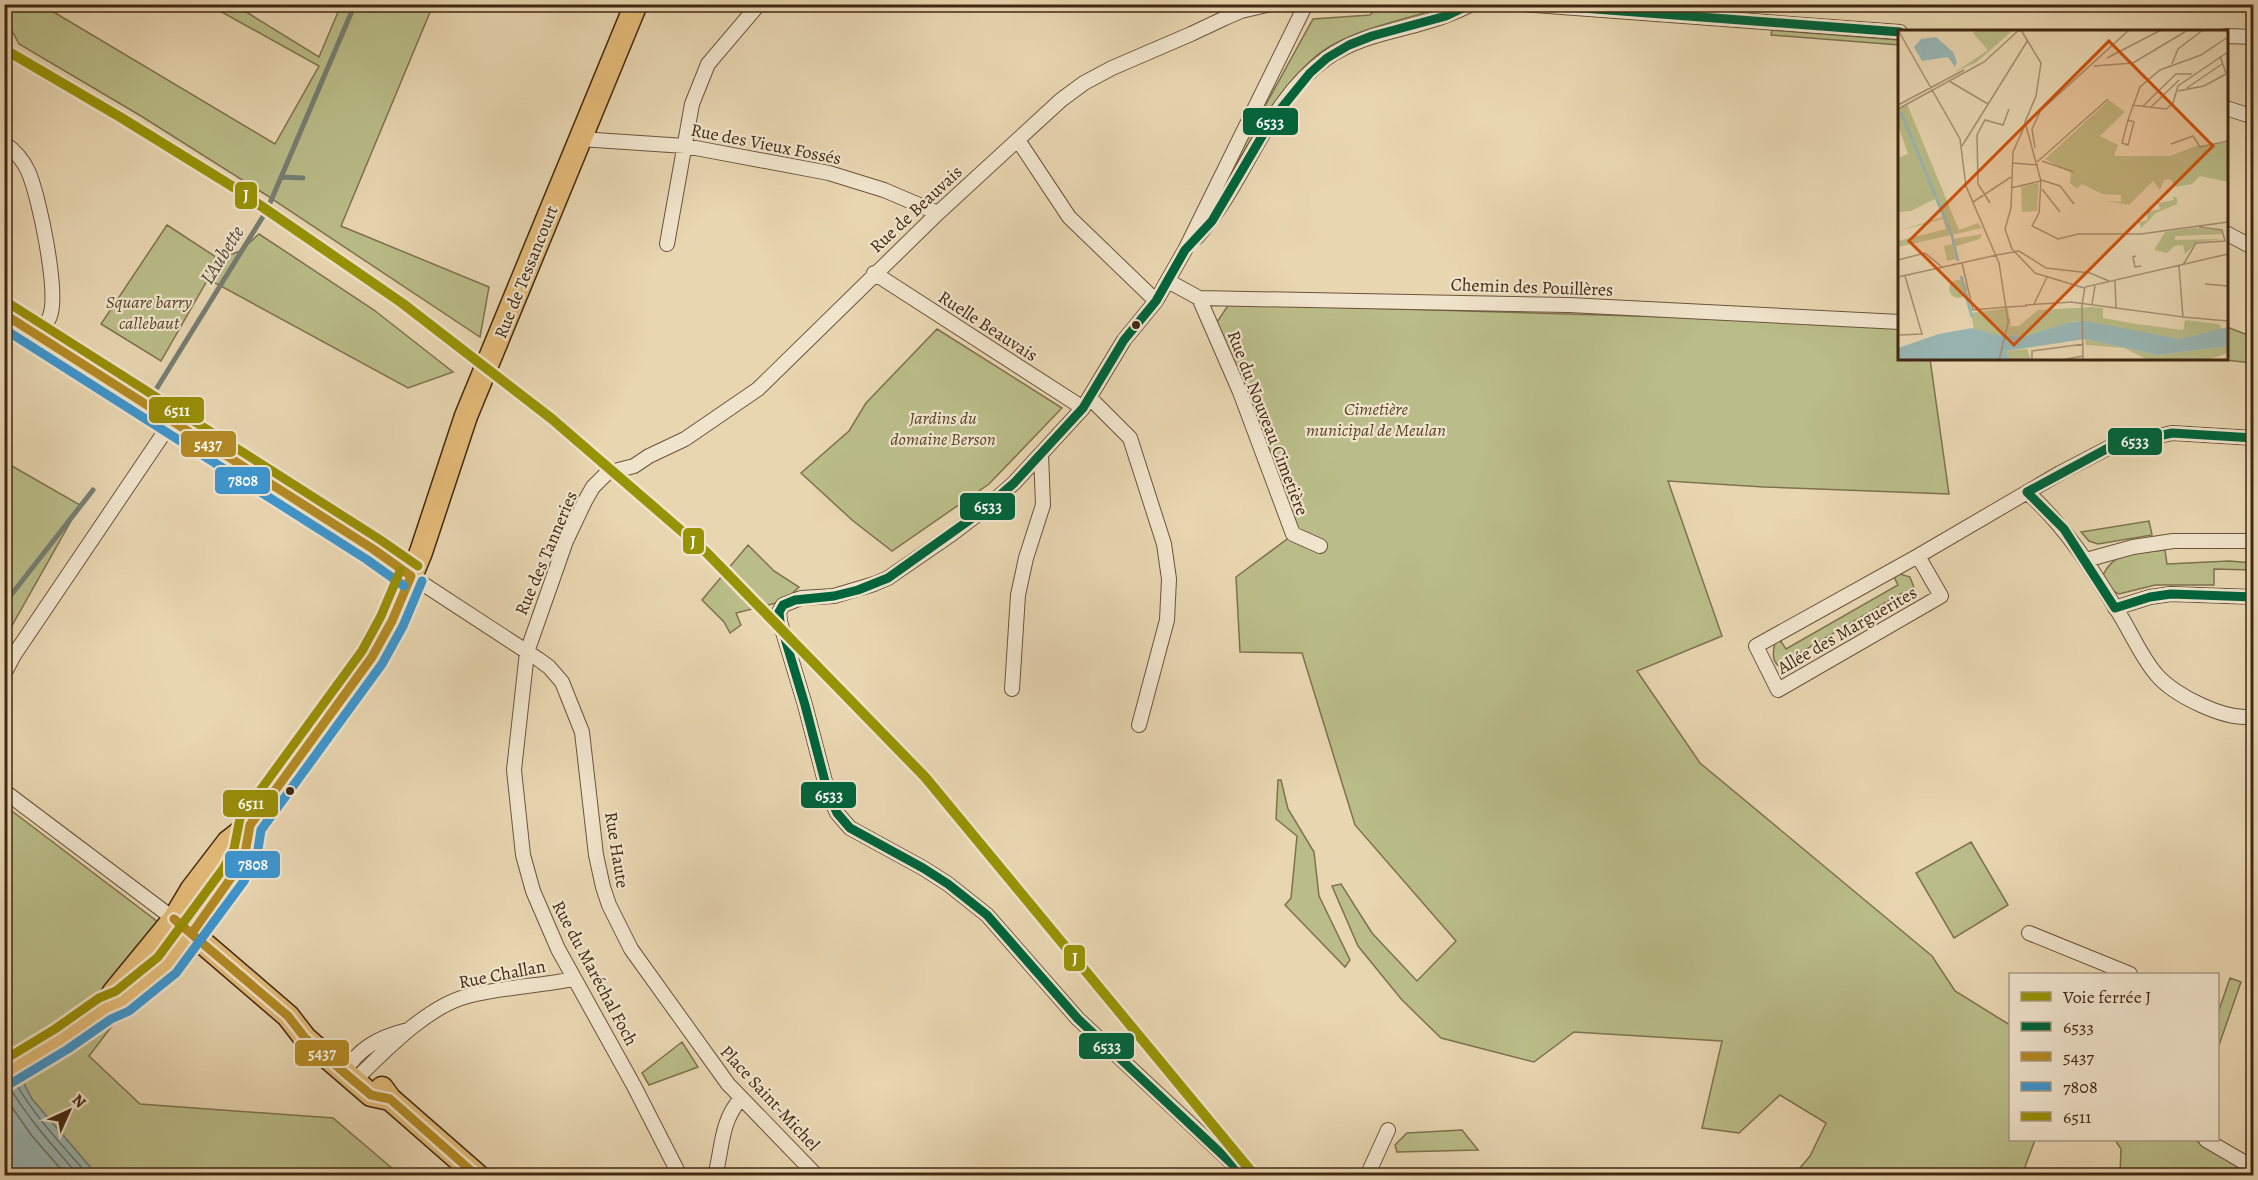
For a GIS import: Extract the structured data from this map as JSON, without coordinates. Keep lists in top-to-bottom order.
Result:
{
  "streets": {
    "main road": ["Rue de Tessancourt"],
    "street": [
      "Rue des Vieux Fossés",
      "Rue de Beauvais",
      "Chemin des Pouillères",
      "Ruelle Beauvais",
      "Rue du Nouveau Cimetière",
      "Rue des Tanneries",
      "Allée des Marguerites",
      "Rue Haute",
      "Rue du Maréchal Foch",
      "Rue Challan",
      "Place Saint-Michel"
    ]
  },
  "crossings": [
    ["Rue des Vieux Fossés", "Rue de Beauvais"],
    ["Rue des Vieux Fossés", "Rue de Tessancourt"],
    ["Rue de Beauvais", "Ruelle Beauvais"],
    ["Rue de Beauvais", "Rue des Tanneries"],
    ["Rue de Tessancourt", "Rue Haute"],
    ["Chemin des Pouillères", "Rue du Nouveau Cimetière"],
    ["Rue des Tanneries", "Rue Haute"],
    ["Rue des Tanneries", "Rue du Maréchal Foch"],
    ["Rue Haute", "Place Saint-Michel"],
    ["Rue du Maréchal Foch", "Rue Challan"]
  ],
  "water": ["L'Aubette"],
  "parks": ["Square barry callebaut", "Cimetière municipal de Meulan", "Jardins du domaine Berson"],
  "lines": [
    "transit line 6533",
    "rail line J",
    "transit line 6511",
    "transit line 5437",
    "transit line 7808"
  ],
  "legend": [
    "Voie ferrée J",
    "6533",
    "5437",
    "7808",
    "6511"
  ],
  "north": "top right"
}
